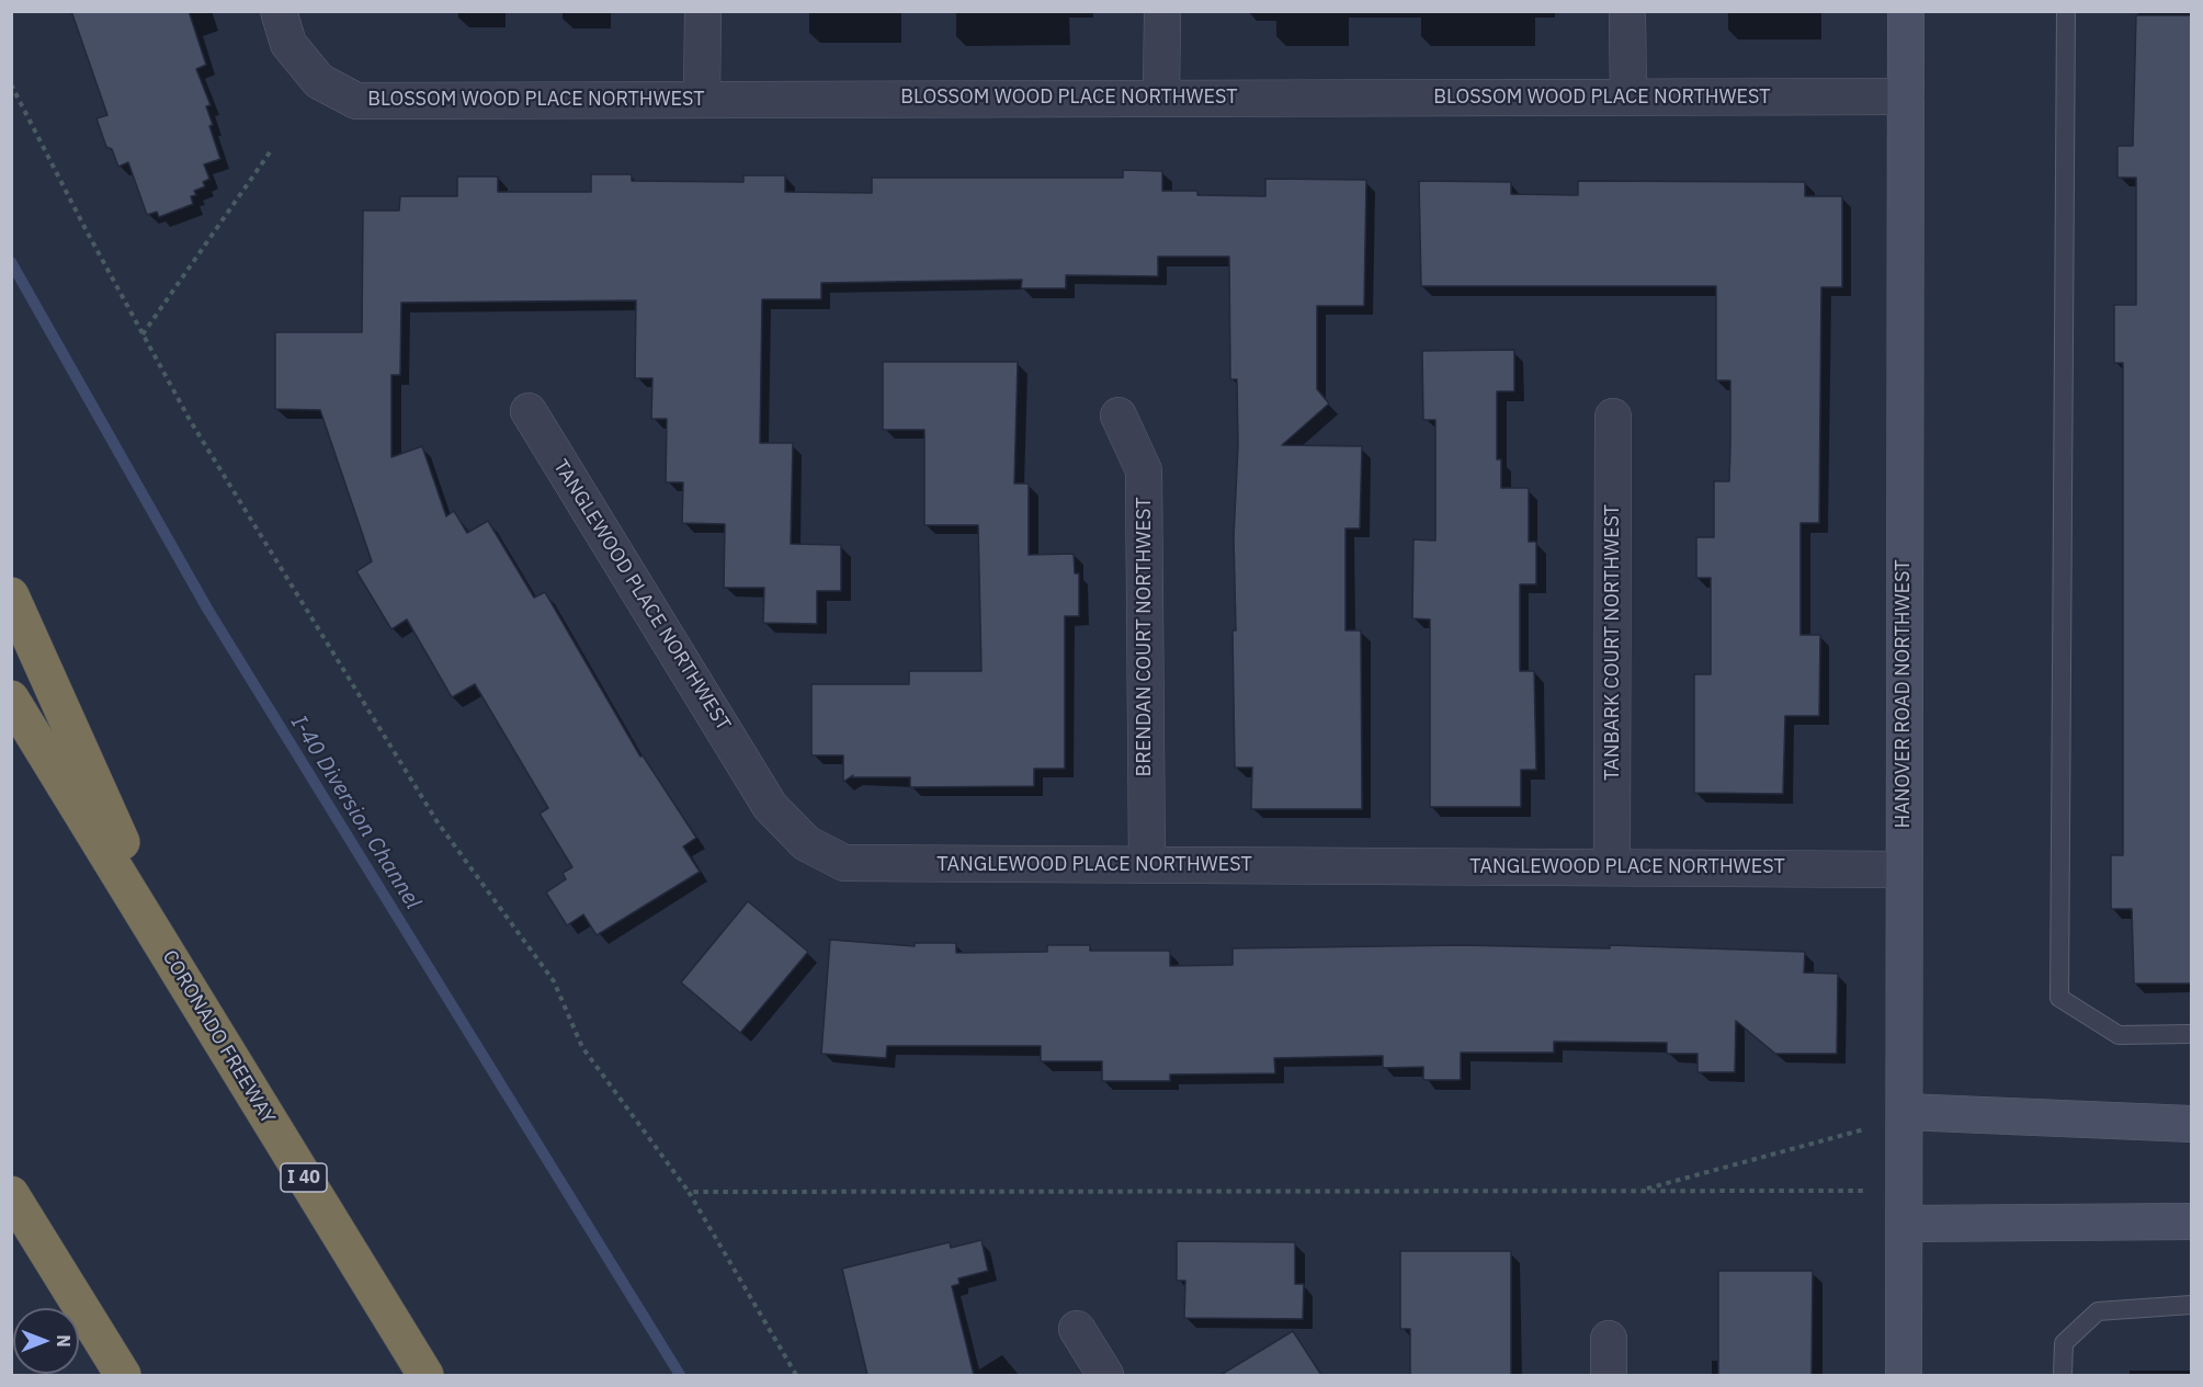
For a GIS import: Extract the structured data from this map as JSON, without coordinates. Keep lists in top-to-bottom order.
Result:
{
  "streets": {
    "highway": ["CORONADO FREEWAY", "I 40"],
    "street": [
      "BLOSSOM WOOD PLACE NORTHWEST",
      "TANGLEWOOD PLACE NORTHWEST",
      "BRENDAN COURT NORTHWEST",
      "TANBARK COURT NORTHWEST",
      "HANOVER ROAD NORTHWEST"
    ]
  },
  "crossings": [
    ["BLOSSOM WOOD PLACE NORTHWEST", "HANOVER ROAD NORTHWEST"],
    ["TANGLEWOOD PLACE NORTHWEST", "BRENDAN COURT NORTHWEST"],
    ["TANGLEWOOD PLACE NORTHWEST", "TANBARK COURT NORTHWEST"],
    ["TANGLEWOOD PLACE NORTHWEST", "HANOVER ROAD NORTHWEST"]
  ],
  "water": ["I-40 Diversion Channel"],
  "north": "right"
}
